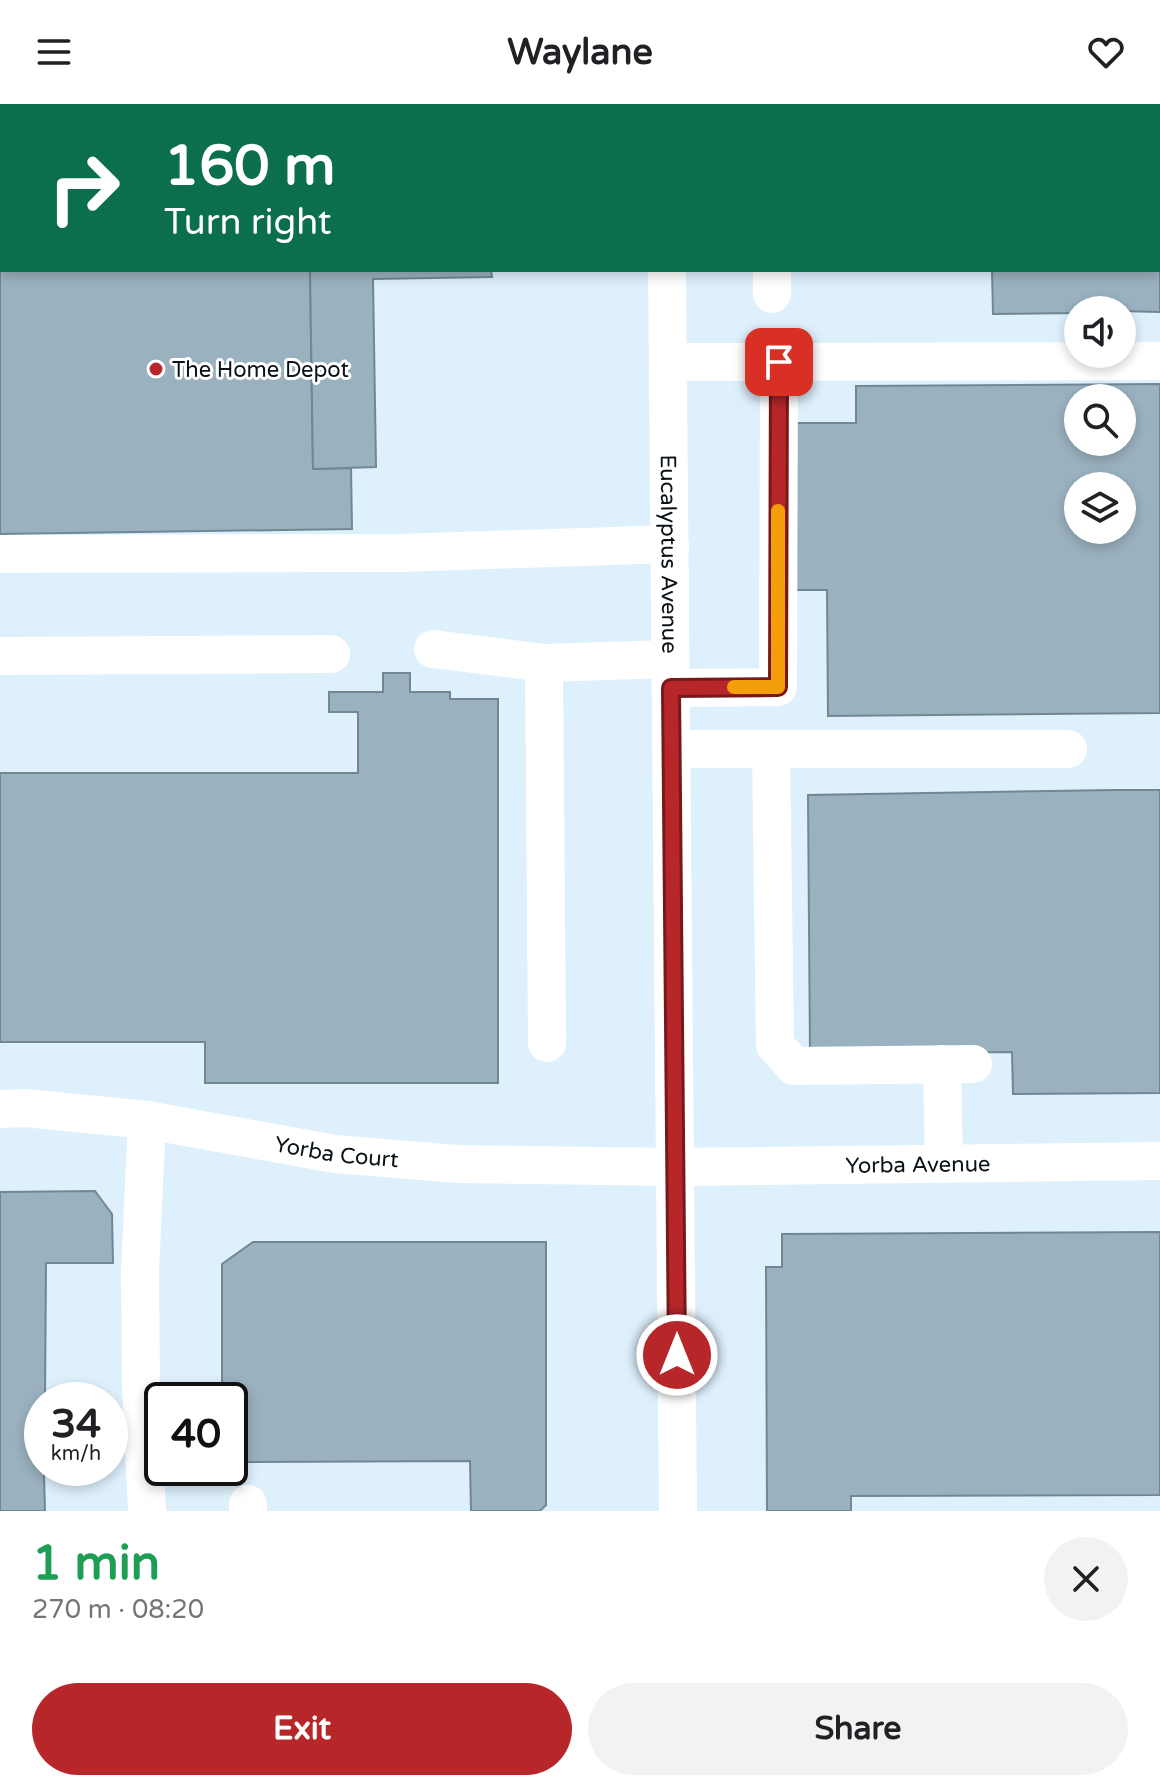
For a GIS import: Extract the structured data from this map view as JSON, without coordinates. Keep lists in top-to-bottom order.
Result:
{
  "streets": {
    "street": ["Eucalyptus Avenue", "Yorba Court", "Yorba Avenue"]
  },
  "crossings": [
    ["Eucalyptus Avenue", "Yorba Court"],
    ["Eucalyptus Avenue", "Yorba Avenue"],
    ["Yorba Court", "Yorba Avenue"]
  ],
  "places": ["The Home Depot"],
  "page": {
    "header": "Waylane",
    "turn": ["160 m", "Turn right"],
    "speed": "34 km/h",
    "limit": "40",
    "heading": ["1 min", "270 m · 08:20"],
    "buttons": ["Exit", "Share"]
  }
}
